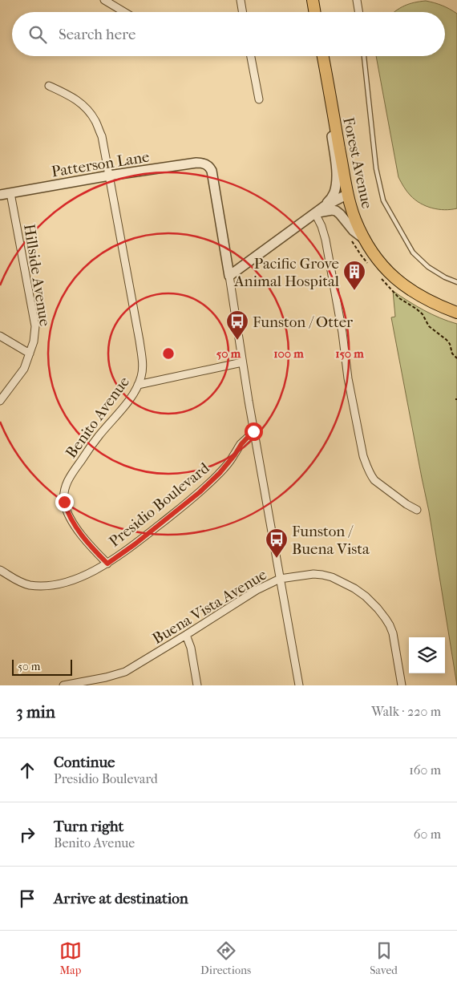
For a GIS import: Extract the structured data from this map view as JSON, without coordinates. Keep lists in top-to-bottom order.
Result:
{
  "streets": {
    "main road": ["Forest Avenue"],
    "street": [
      "Patterson Lane",
      "Hillside Avenue",
      "Benito Avenue",
      "Presidio Boulevard",
      "Buena Vista Avenue"
    ]
  },
  "crossings": [
    ["Patterson Lane", "Hillside Avenue"],
    ["Patterson Lane", "Benito Avenue"],
    ["Benito Avenue", "Presidio Boulevard"]
  ],
  "places": {
    "building": ["Pacific Grove Animal Hospital"],
    "bus stop": ["Funston / Otter", "Funston / Buena Vista"]
  },
  "scale_bar": "50 m",
  "page": {
    "search": "Search here",
    "scale": "50 m",
    "heading": ["3 min", "Walk · 220 m"],
    "list": [
      ["Continue", "Presidio Boulevard", "160 m"],
      ["Turn right", "Benito Avenue", "60 m"],
      "Arrive at destination"
    ],
    "nav": ["Map", "Directions", "Saved"]
  },
  "rings": ["50 m", "100 m", "150 m"]
}
